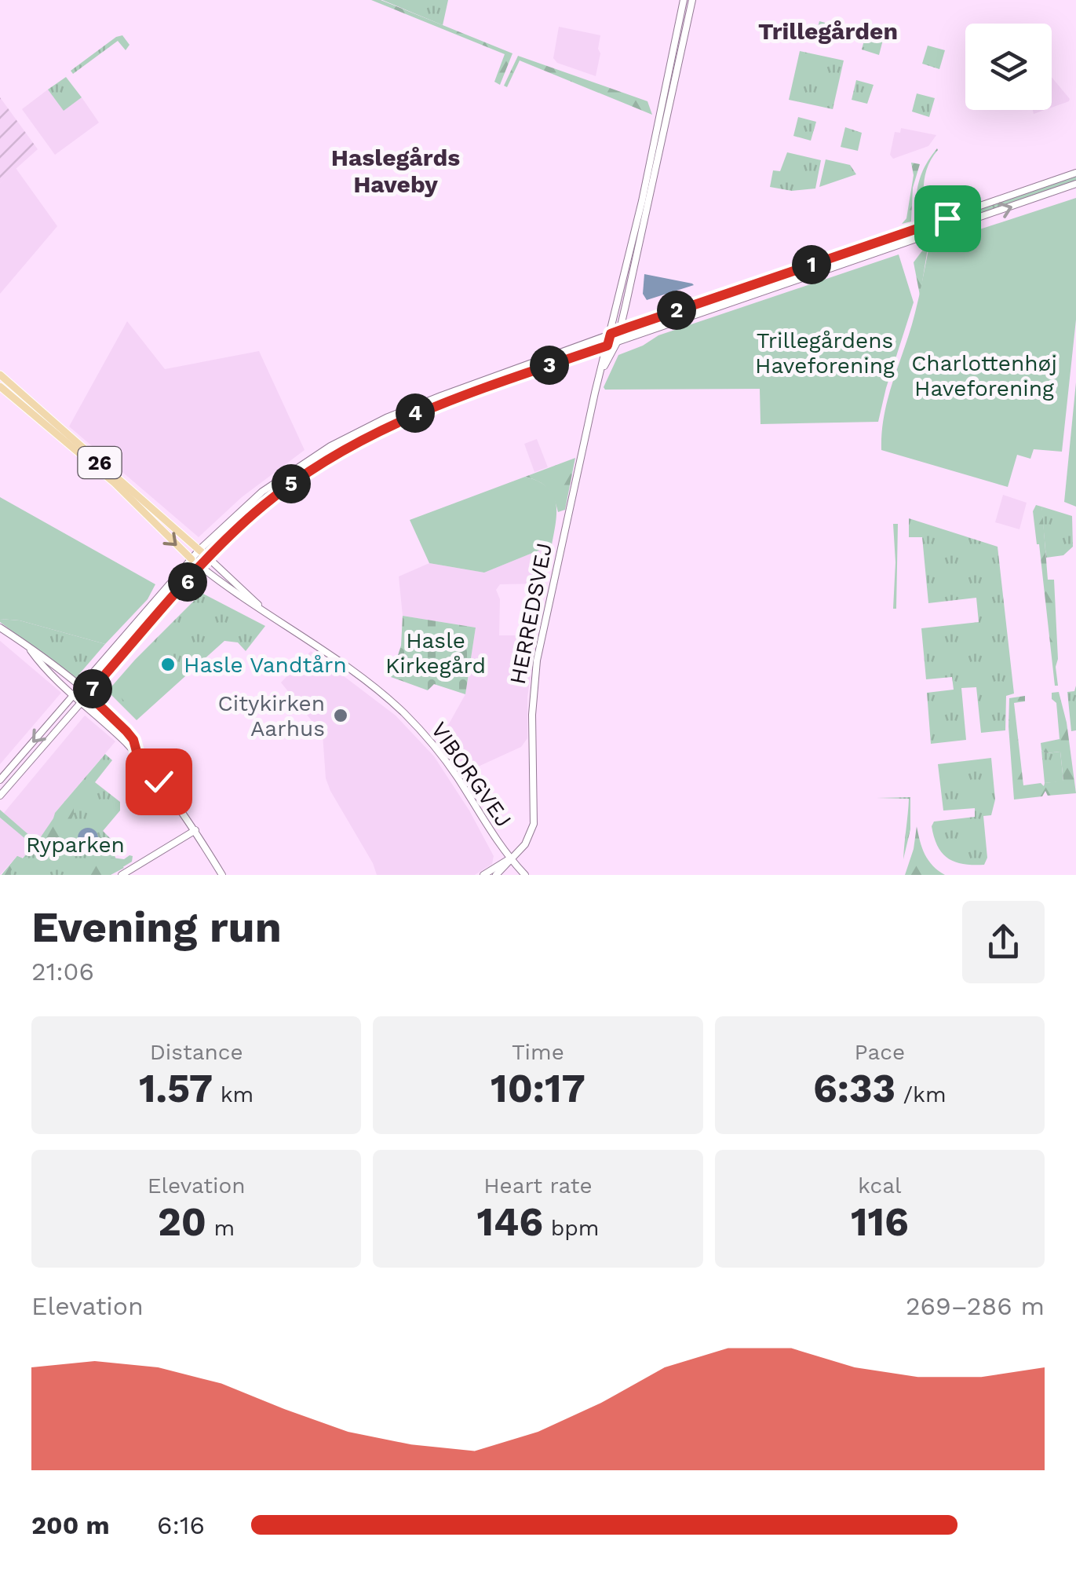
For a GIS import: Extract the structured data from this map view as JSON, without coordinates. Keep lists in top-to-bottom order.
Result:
{
  "streets": {
    "main road": ["26", "HERREDSVEJ", "VIBORGVEJ"]
  },
  "crossings": [
    ["HERREDSVEJ", "VIBORGVEJ"]
  ],
  "districts": ["Trillegården", "Haslegårds Haveby"],
  "parks": [
    "Trillegårdens Haveforening",
    "Charlottenhøj Haveforening",
    "Hasle Kirkegård",
    "Ryparken"
  ],
  "places": ["Hasle Vandtårn", "Citykirken Aarhus"],
  "page": {
    "pins": [
      "1",
      "2",
      "3",
      "4",
      "5",
      "6",
      "7"
    ],
    "heading": ["Evening run", "21:06"],
    "stats": [
      ["Distance", "1.57 km"],
      ["Time", "10:17"],
      ["Pace", "6:33 /km"],
      ["Elevation", "20 m"],
      ["Heart rate", "146 bpm"],
      ["kcal", "116"]
    ],
    "chart": ["Elevation", "269–286 m"],
    "list": [
      {
        "name": "200 m",
        "note": "6:16"
      }
    ]
  }
}
